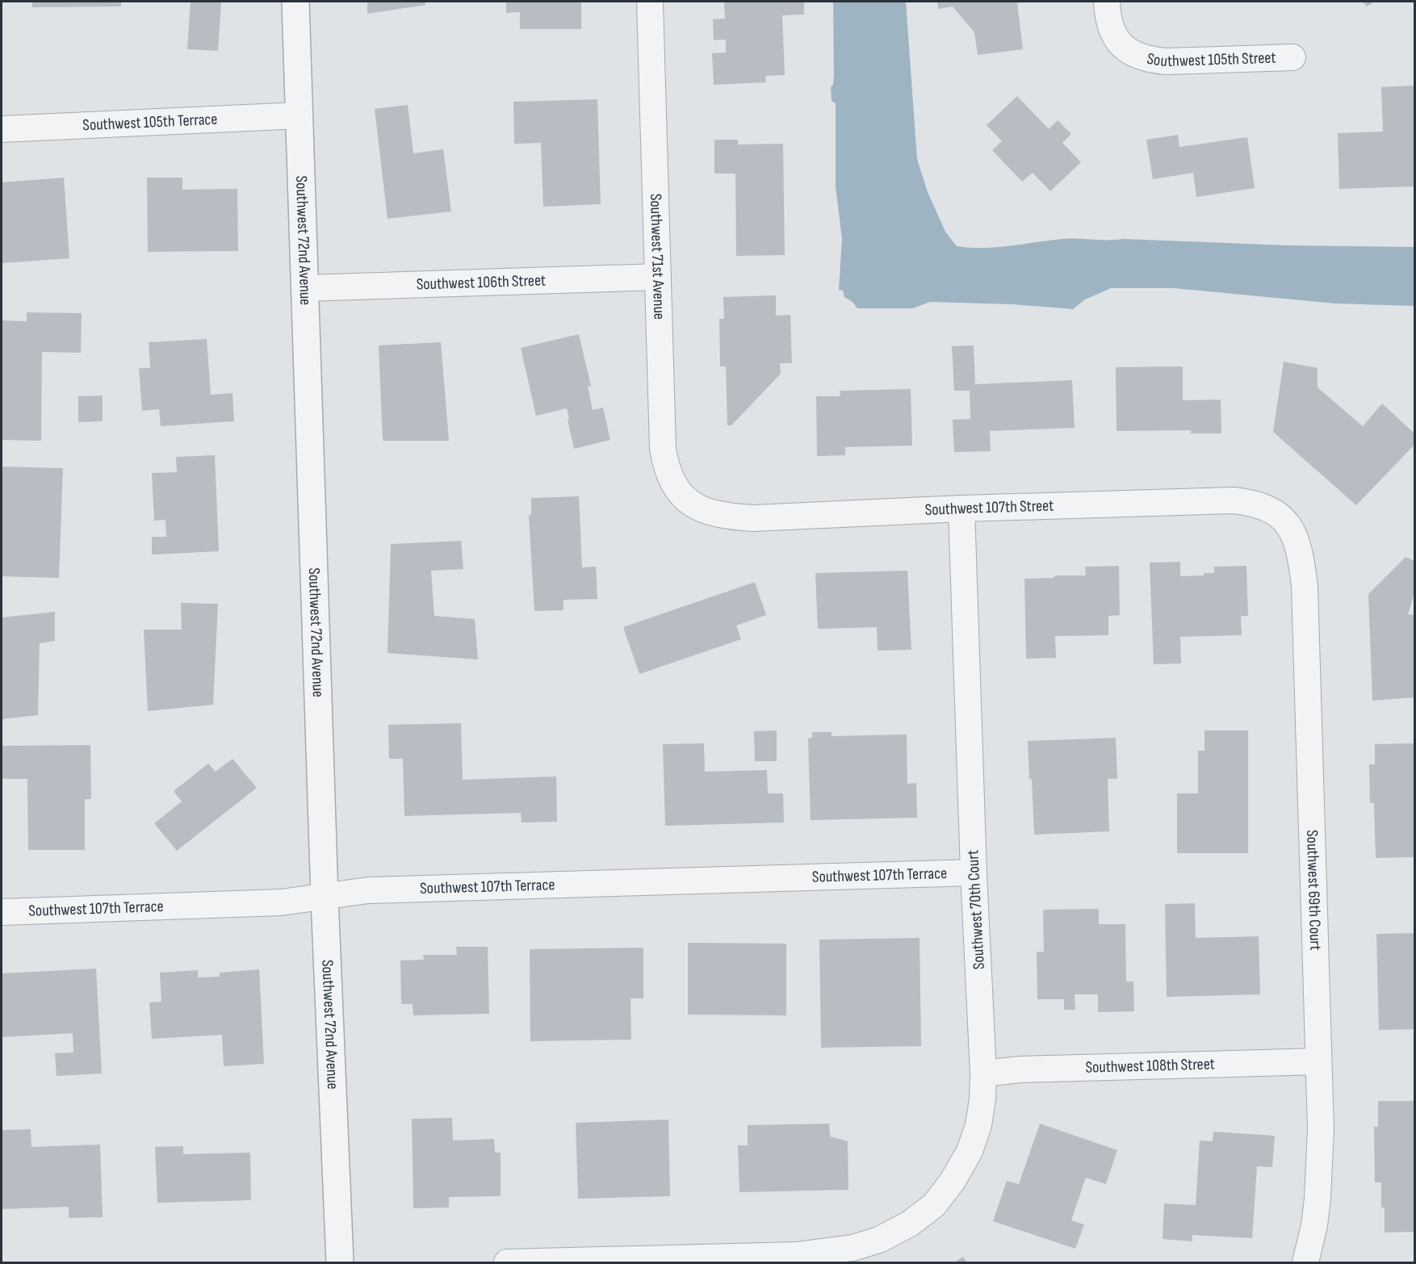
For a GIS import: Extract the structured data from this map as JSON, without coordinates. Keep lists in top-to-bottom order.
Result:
{
  "streets": {
    "street": [
      "Southwest 105th Street",
      "Southwest 105th Terrace",
      "Southwest 72nd Avenue",
      "Southwest 71st Avenue",
      "Southwest 106th Street",
      "Southwest 107th Street",
      "Southwest 107th Terrace",
      "Southwest 69th Court",
      "Southwest 70th Court",
      "Southwest 108th Street"
    ]
  },
  "crossings": [
    ["Southwest 105th Terrace", "Southwest 72nd Avenue"],
    ["Southwest 72nd Avenue", "Southwest 106th Street"],
    ["Southwest 72nd Avenue", "Southwest 107th Terrace"],
    ["Southwest 71st Avenue", "Southwest 106th Street"],
    ["Southwest 71st Avenue", "Southwest 107th Street"],
    ["Southwest 107th Street", "Southwest 69th Court"],
    ["Southwest 107th Street", "Southwest 70th Court"],
    ["Southwest 107th Terrace", "Southwest 70th Court"],
    ["Southwest 69th Court", "Southwest 108th Street"],
    ["Southwest 70th Court", "Southwest 108th Street"]
  ]
}
